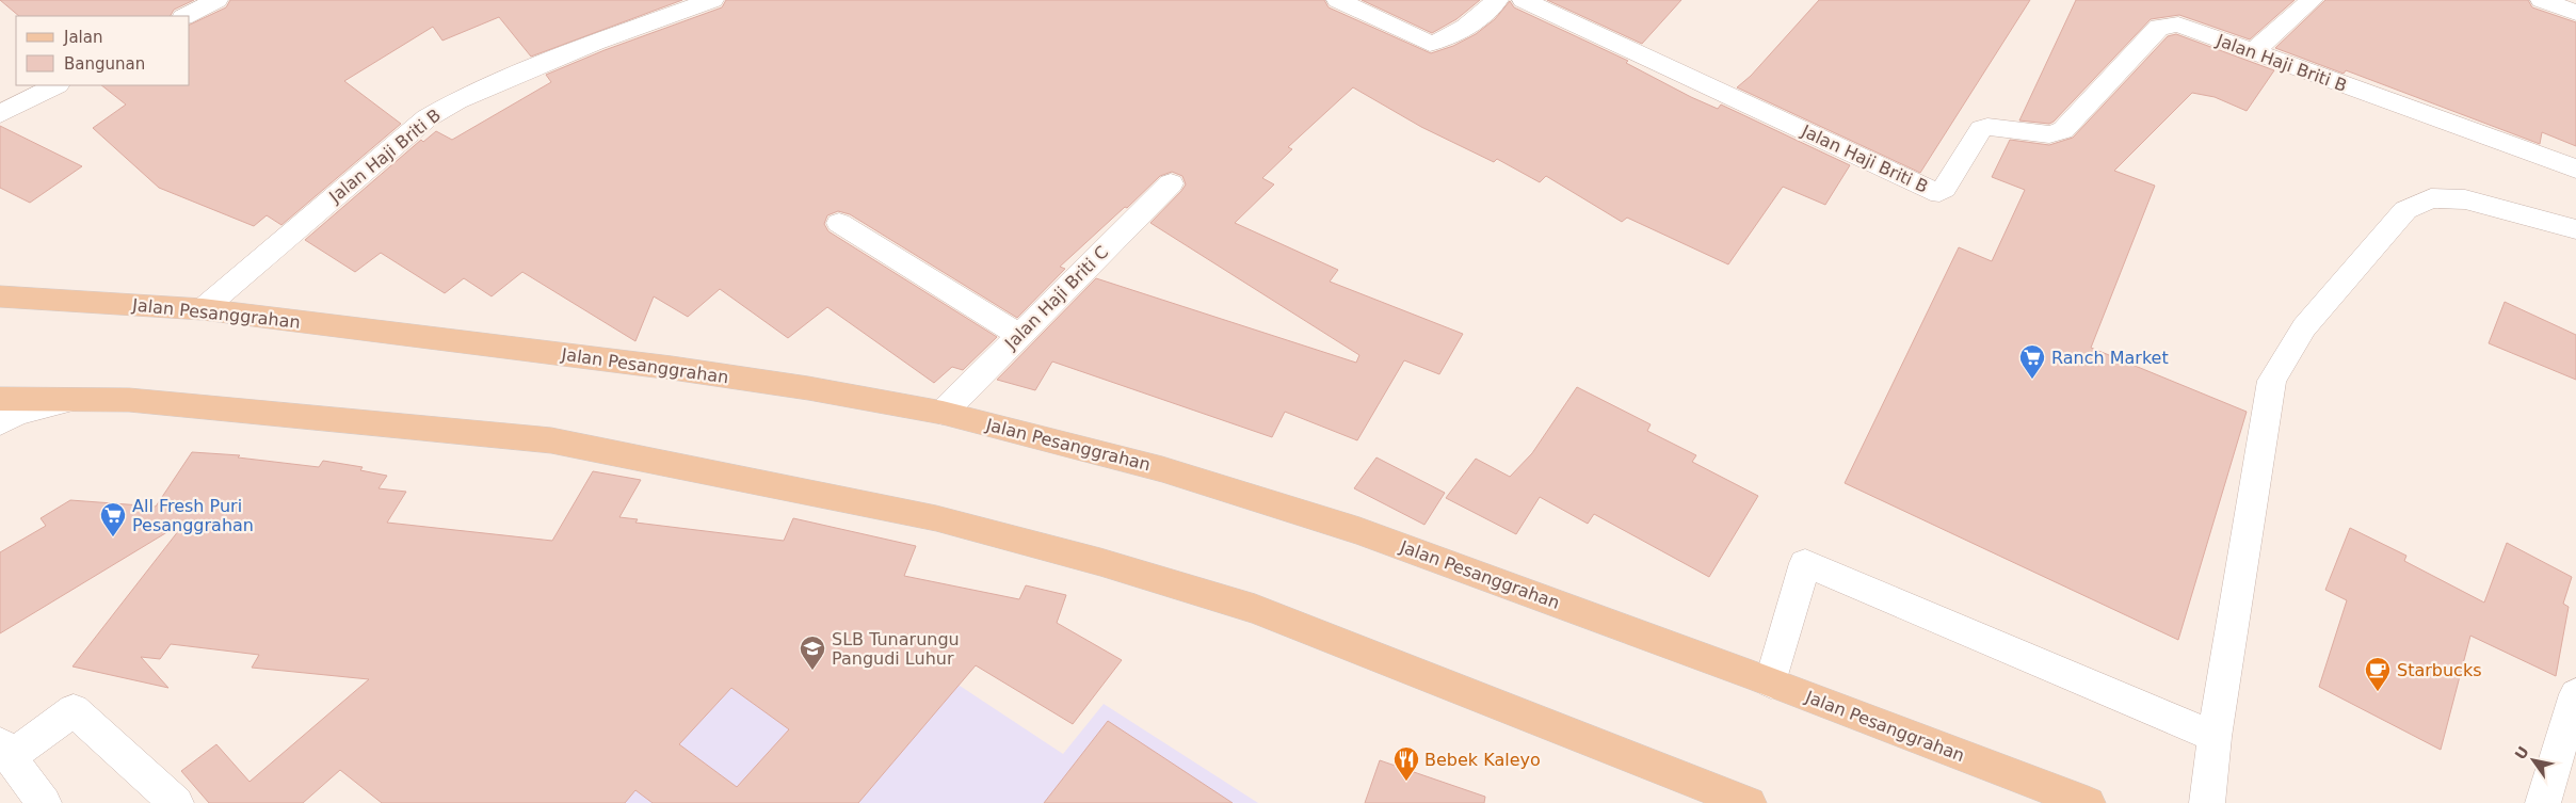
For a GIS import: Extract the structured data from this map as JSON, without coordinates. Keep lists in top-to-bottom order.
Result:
{
  "streets": {
    "main road": ["Jalan Pesanggrahan"],
    "street": ["Jalan Haji Briti B", "Jalan Haji Briti C"]
  },
  "crossings": [
    ["Jalan Haji Briti B", "Jalan Pesanggrahan"],
    ["Jalan Haji Briti C", "Jalan Pesanggrahan"]
  ],
  "places": {
    "supermarket": ["Ranch Market", "All Fresh Puri Pesanggrahan"],
    "school or university": ["SLB Tunarungu Pangudi Luhur"],
    "cafe": ["Starbucks"],
    "restaurant": ["Bebek Kaleyo"]
  },
  "legend": ["Jalan", "Bangunan"],
  "north": "top left"
}
